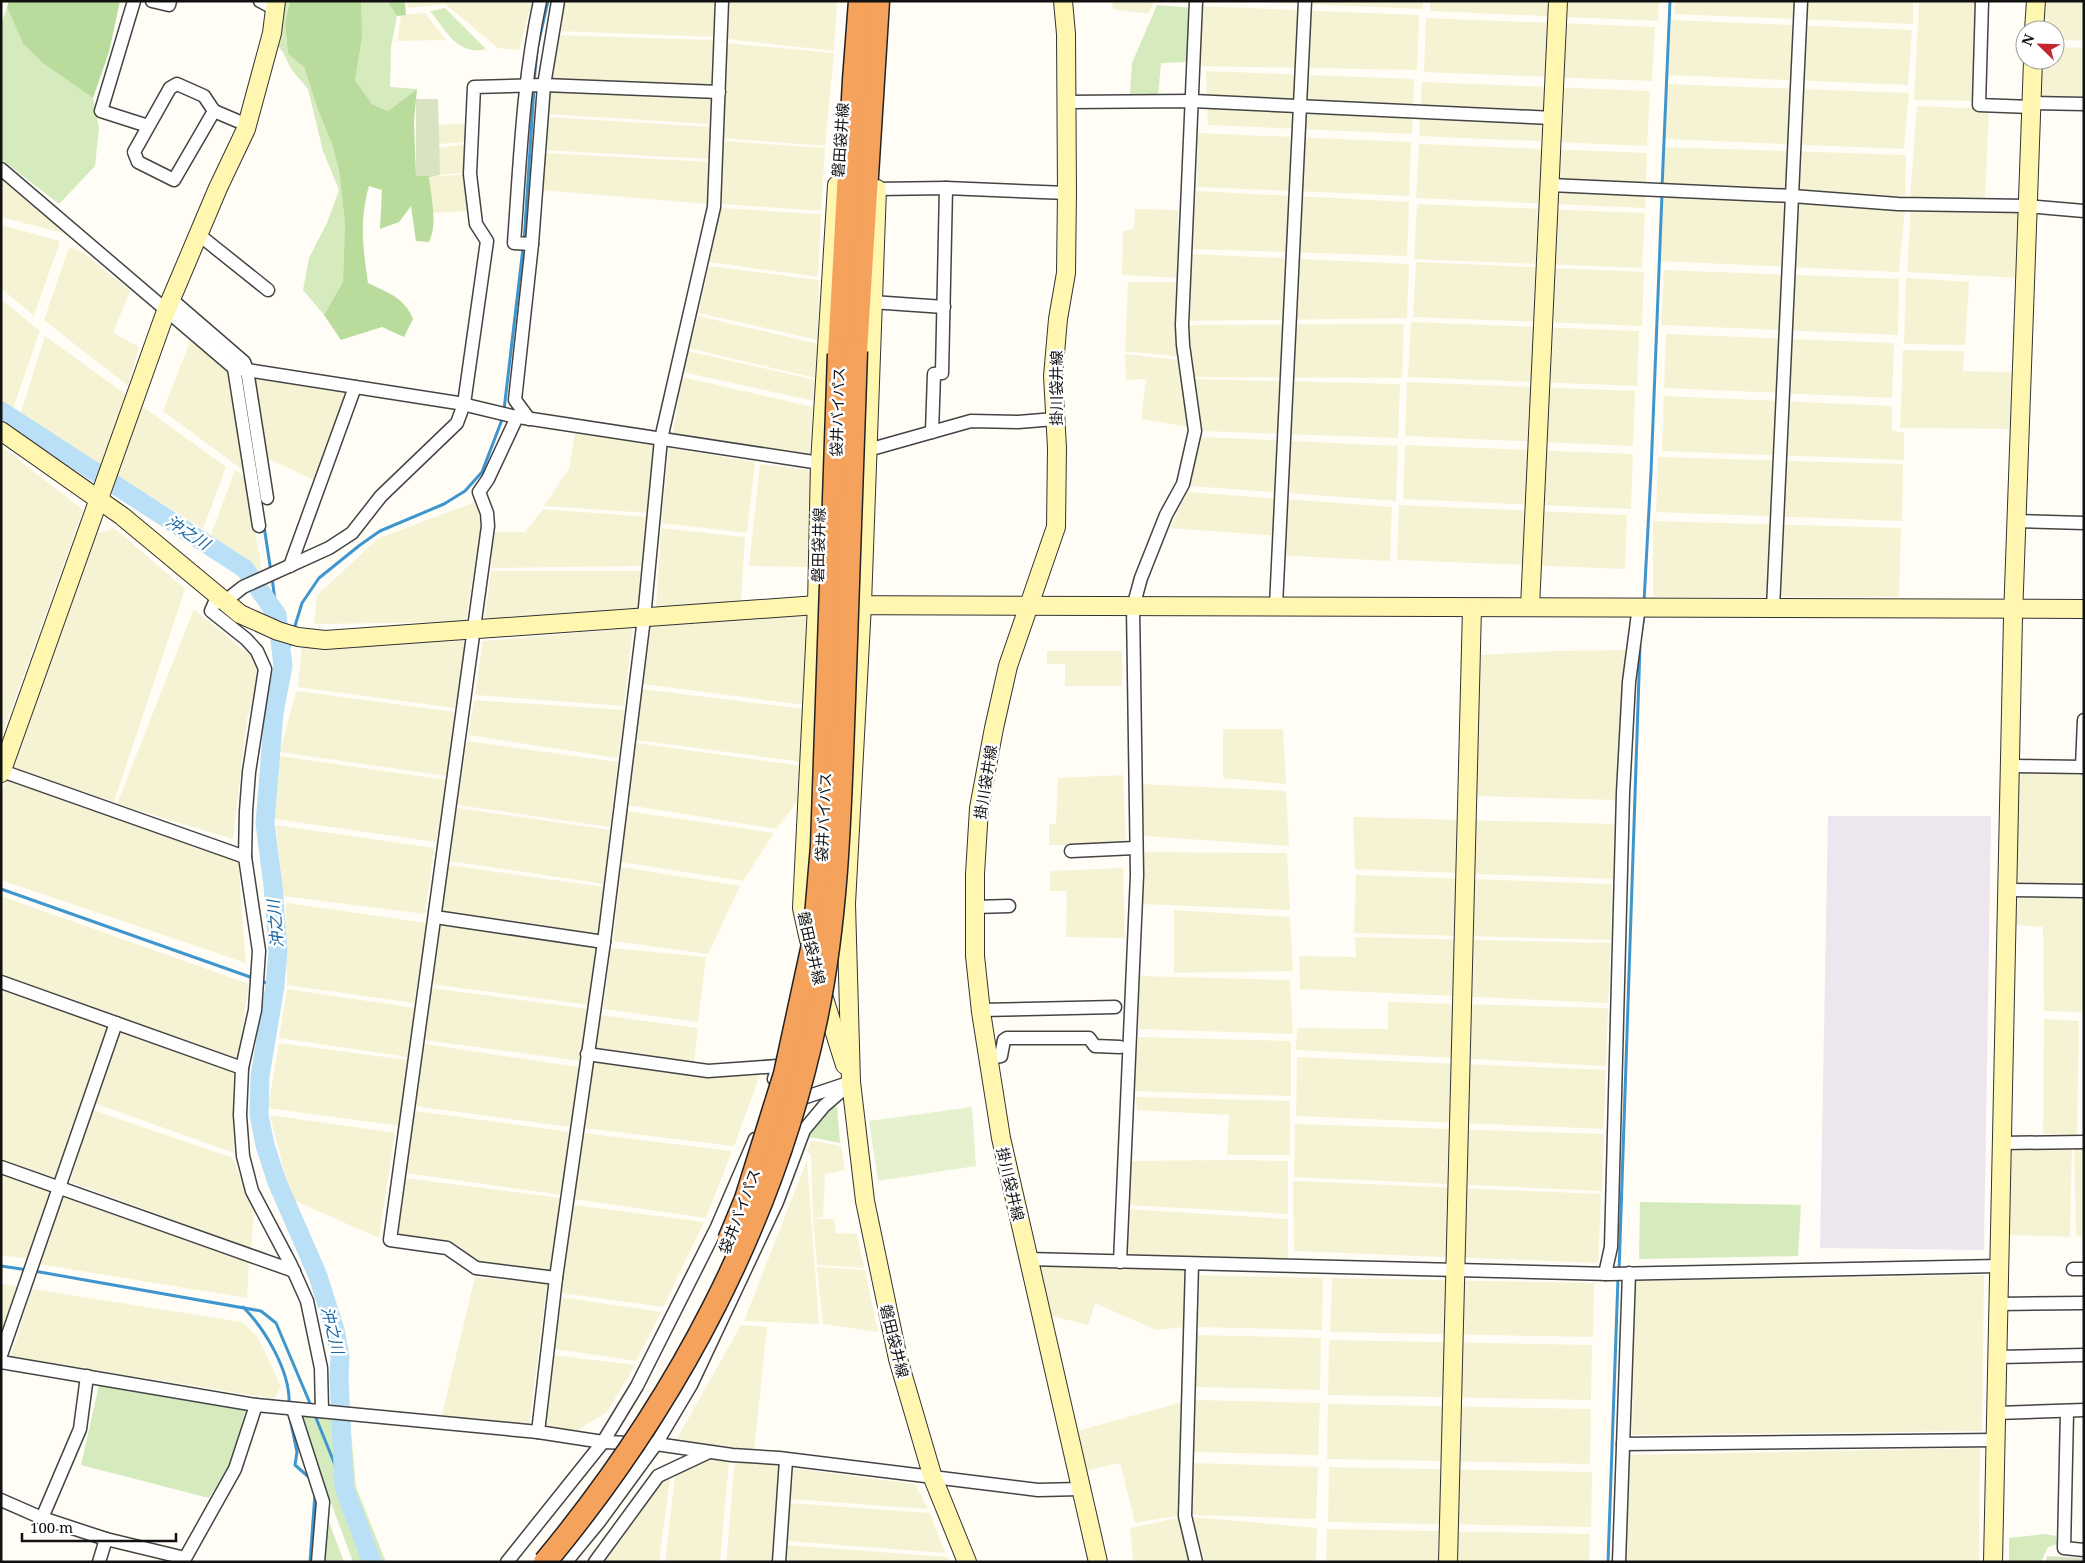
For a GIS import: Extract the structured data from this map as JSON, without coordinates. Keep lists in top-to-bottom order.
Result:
{
  "streets": {
    "highway": ["袋井バイパス"],
    "street": ["磐田袋井線", "掛川袋井線"]
  },
  "water": ["沖之川"],
  "scale_bar": "100 m",
  "north": "top left"
}
